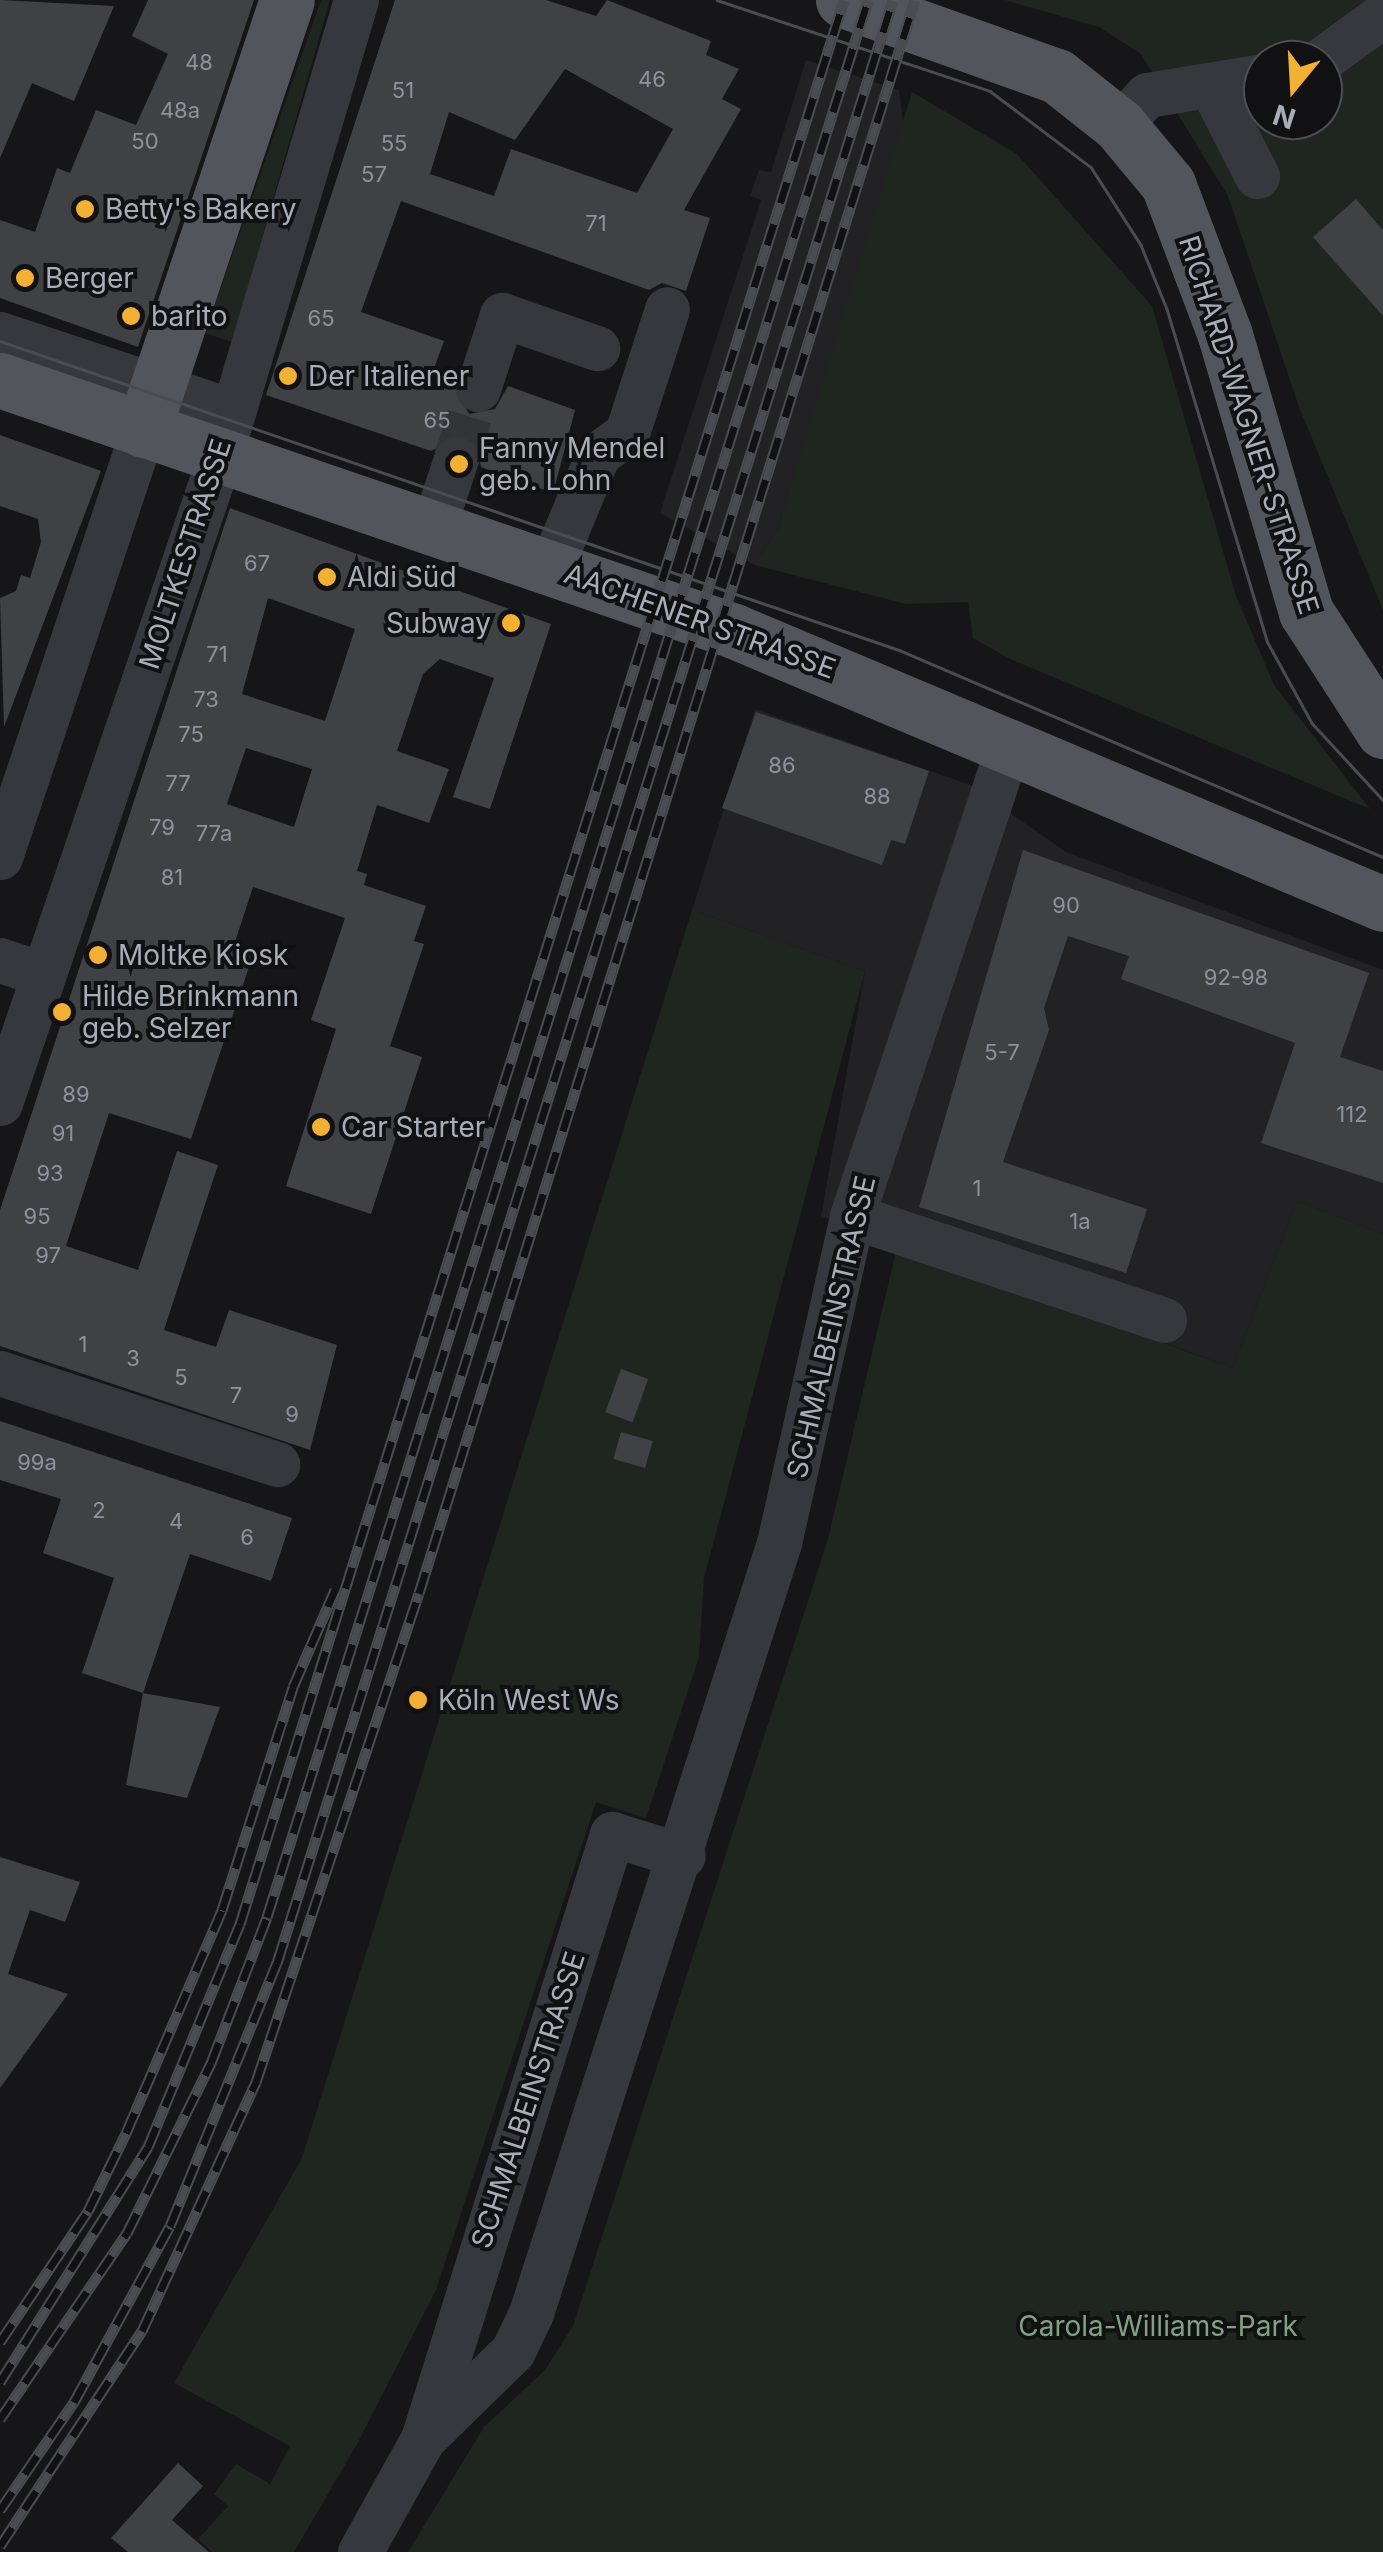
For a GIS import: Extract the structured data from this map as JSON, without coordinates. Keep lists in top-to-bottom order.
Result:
{
  "streets": {
    "main road": ["RICHARD-WAGNER-STRASSE", "AACHENER STRASSE"],
    "street": ["MOLTKESTRASSE", "SCHMALBEINSTRASSE"]
  },
  "crossings": [
    ["MOLTKESTRASSE", "AACHENER STRASSE"],
    ["AACHENER STRASSE", "SCHMALBEINSTRASSE"]
  ],
  "parks": ["Carola-Williams-Park"],
  "places": [
    "Betty's Bakery",
    "Berger",
    "barito",
    "Der Italiener",
    "Fanny Mendel geb. Lohn",
    "Aldi Süd",
    "Subway",
    "Moltke Kiosk",
    "Hilde Brinkmann geb. Selzer",
    "Car Starter",
    "Köln West Ws"
  ],
  "house_numbers": [
    "48",
    "46",
    "51",
    "48a",
    "50",
    "55",
    "57",
    "71",
    "65",
    "65",
    "67",
    "71",
    "73",
    "75",
    "86",
    "77",
    "88",
    "79",
    "77a",
    "81",
    "90",
    "92-98",
    "5-7",
    "89",
    "112",
    "91",
    "93",
    "1",
    "95",
    "1a",
    "97",
    "1",
    "3",
    "5",
    "7",
    "9",
    "99a",
    "2",
    "4",
    "6"
  ],
  "north": "bottom"
}
